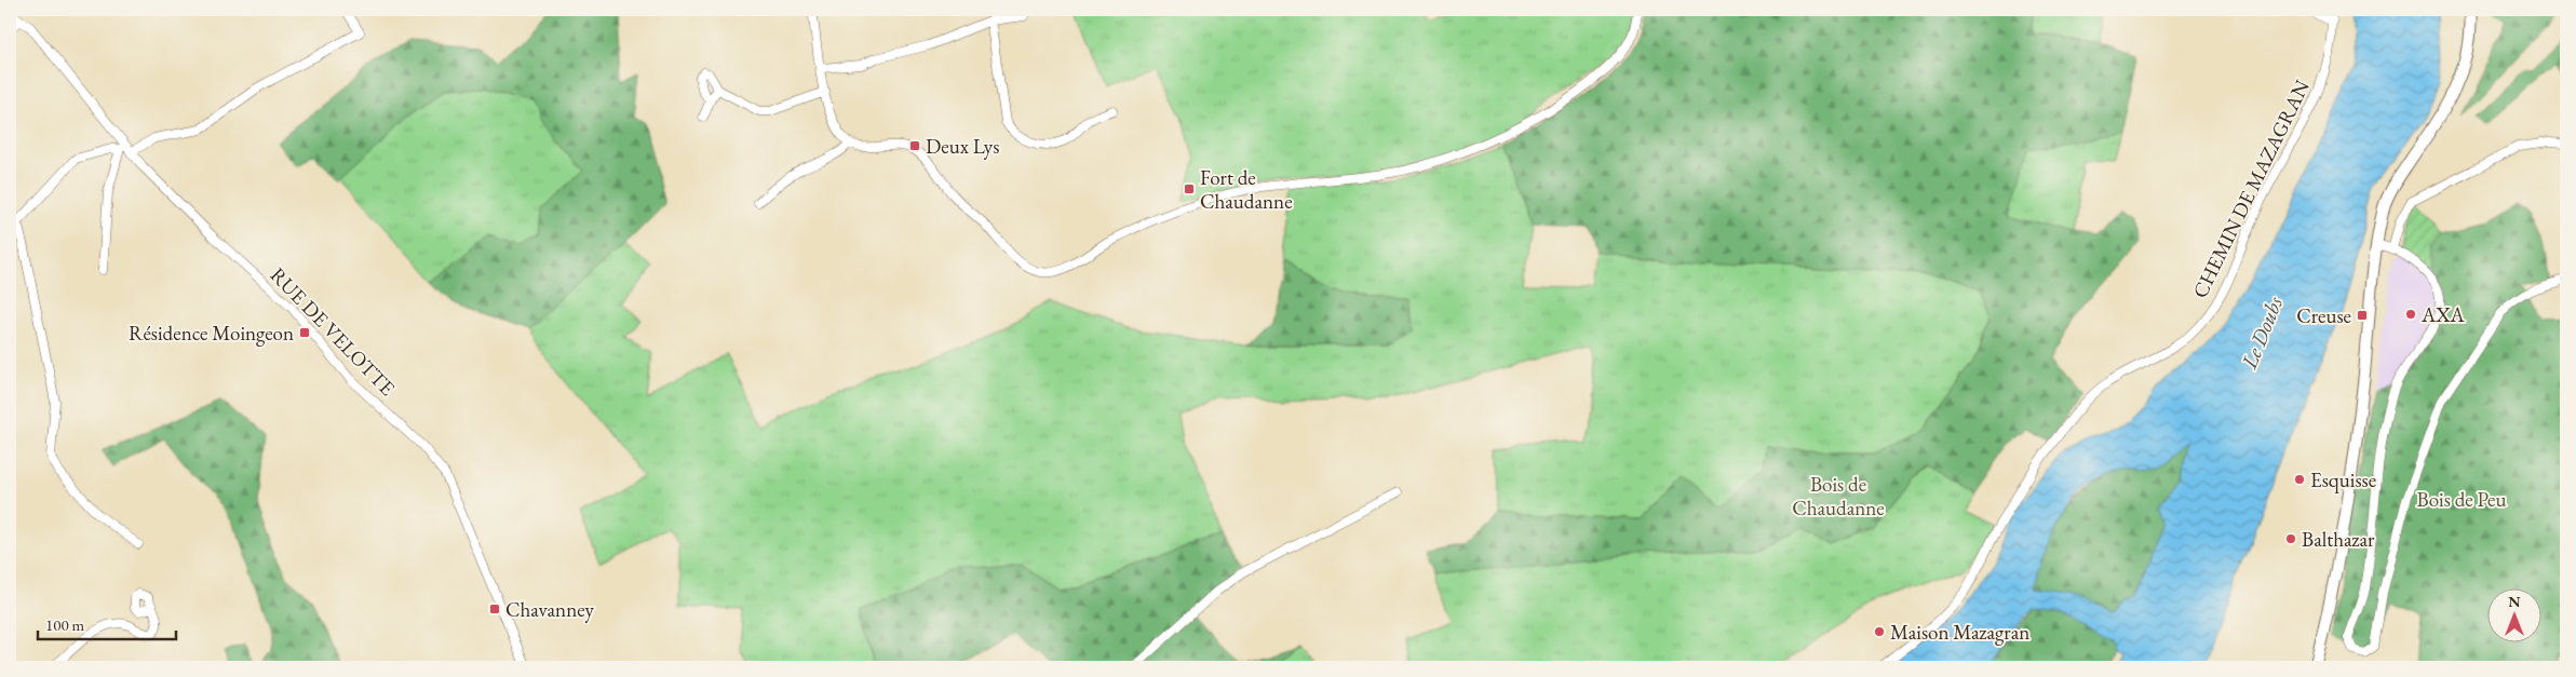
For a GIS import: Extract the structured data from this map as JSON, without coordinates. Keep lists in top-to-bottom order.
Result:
{
  "streets": {
    "street": ["CHEMIN DE MAZAGRAN", "RUE DE VELOTTE"]
  },
  "water": ["Le Doubs"],
  "parks": ["Bois de Chaudanne", "Bois de Peu"],
  "places": {
    "transit": [
      "Deux Lys",
      "Fort de Chaudanne",
      "Creuse",
      "Résidence Moingeon",
      "Chavanney"
    ],
    "other": [
      "AXA",
      "Esquisse",
      "Balthazar",
      "Maison Mazagran"
    ]
  },
  "scale_bar": "100 m",
  "north": "top"
}
